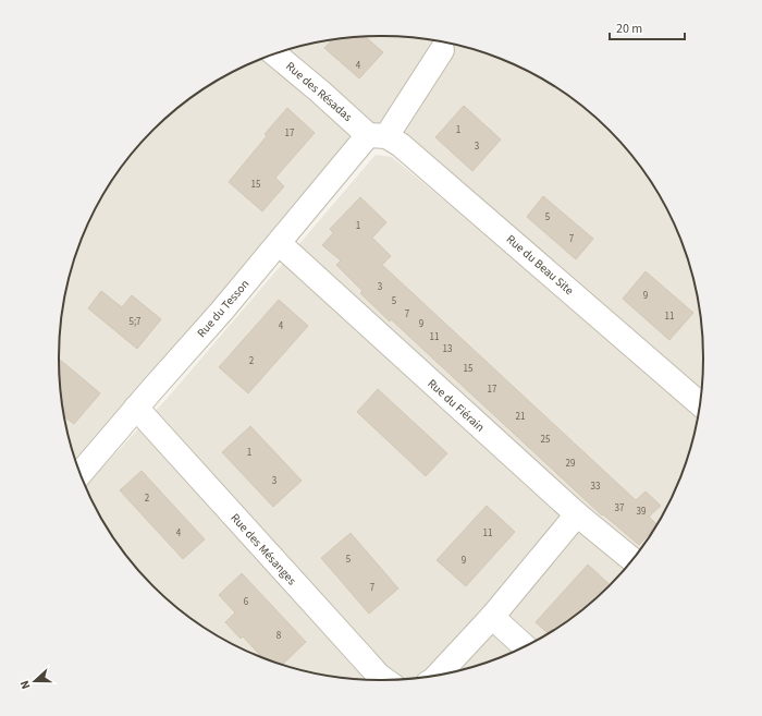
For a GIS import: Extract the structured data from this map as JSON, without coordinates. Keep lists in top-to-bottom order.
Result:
{
  "streets": {
    "street": [
      "Rue des Résadas",
      "Rue du Beau Site",
      "Rue du Tesson",
      "Rue du Fiérain",
      "Rue des Mésanges"
    ]
  },
  "crossings": [
    ["Rue des Résadas", "Rue du Beau Site"],
    ["Rue des Résadas", "Rue du Tesson"],
    ["Rue du Beau Site", "Rue du Tesson"],
    ["Rue du Tesson", "Rue du Fiérain"],
    ["Rue du Tesson", "Rue des Mésanges"]
  ],
  "house_numbers": [
    "4",
    "1",
    "17",
    "3",
    "15",
    "5",
    "1",
    "7",
    "3",
    "9",
    "5",
    "7",
    "11",
    "5;7",
    "9",
    "4",
    "11",
    "13",
    "2",
    "15",
    "17",
    "21",
    "25",
    "1",
    "29",
    "3",
    "33",
    "2",
    "37",
    "39",
    "4",
    "11",
    "5",
    "9",
    "7",
    "6",
    "8"
  ],
  "scale_bar": "20 m",
  "north": "left"
}
